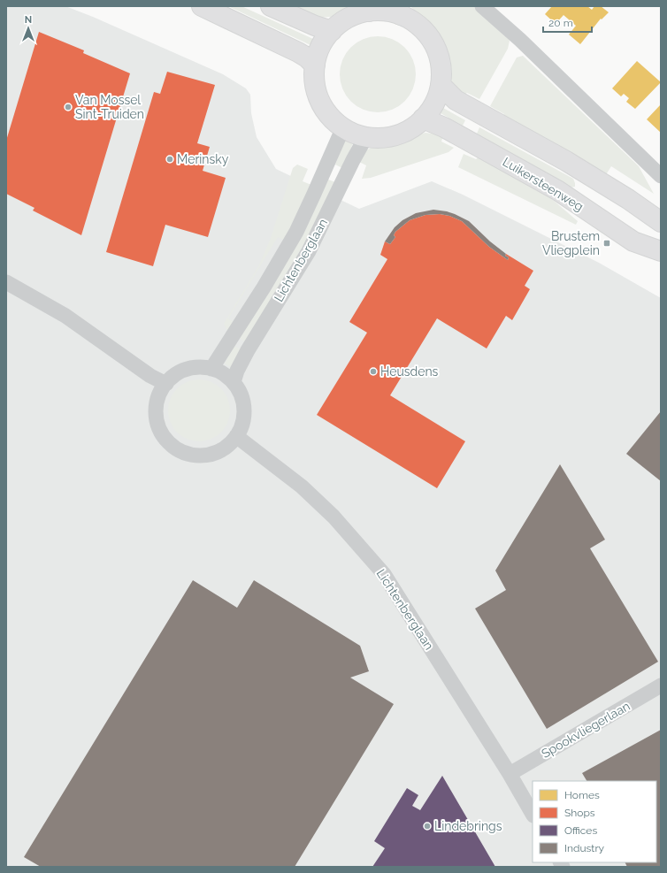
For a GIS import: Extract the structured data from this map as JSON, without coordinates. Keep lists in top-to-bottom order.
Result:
{
  "streets": {
    "main road": ["Luikersteenweg"],
    "street": ["Lichtenberglaan", "Spookvliegerlaan"]
  },
  "crossings": [
    ["Lichtenberglaan", "Spookvliegerlaan"]
  ],
  "places": {
    "other": [
      "Van Mossel Sint-Truiden",
      "Merinsky",
      "Heusdens",
      "Lindebrings"
    ],
    "transit": ["Brustem Vliegplein"]
  },
  "legend": [
    "Homes",
    "Shops",
    "Offices",
    "Industry"
  ],
  "scale_bar": "20 m",
  "north": "top"
}
